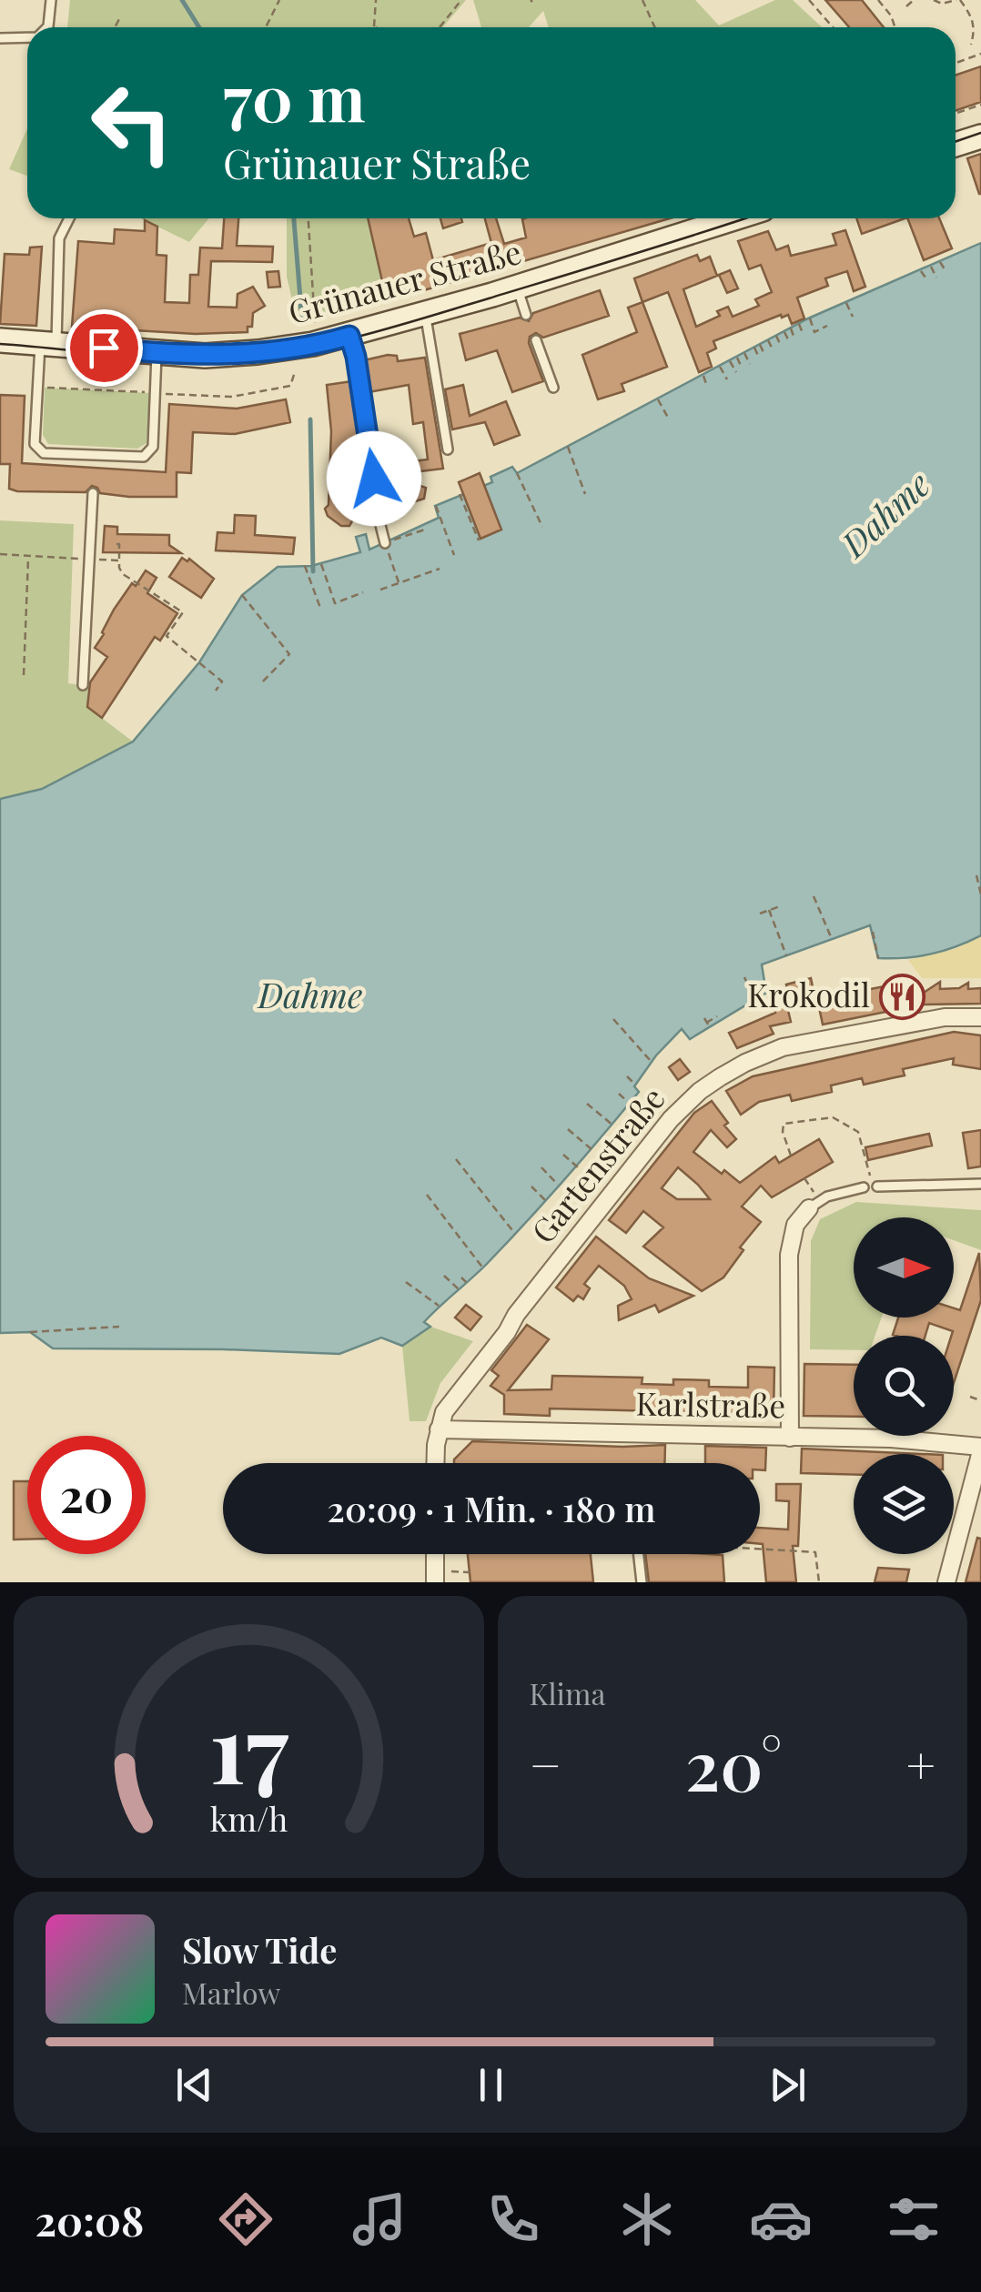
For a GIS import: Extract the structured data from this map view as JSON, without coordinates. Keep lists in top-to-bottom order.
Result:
{
  "streets": {
    "main road": ["Grünauer Straße"],
    "street": ["Gartenstraße", "Karlstraße"]
  },
  "crossings": [
    ["Gartenstraße", "Karlstraße"]
  ],
  "water": ["Dahme"],
  "places": {
    "restaurant": ["Krokodil"]
  },
  "north": "right",
  "page": {
    "turn": ["70 m", "Grünauer Straße"],
    "limit": "20",
    "trip": "20:09 · 1 Min. · 180 m",
    "tile": "Klima",
    "heat": ["−", "20°", "+"],
    "song": ["Slow Tide", "Marlow"],
    "tabs": "20:08",
    "gauge": ["17", "km/h"]
  }
}
